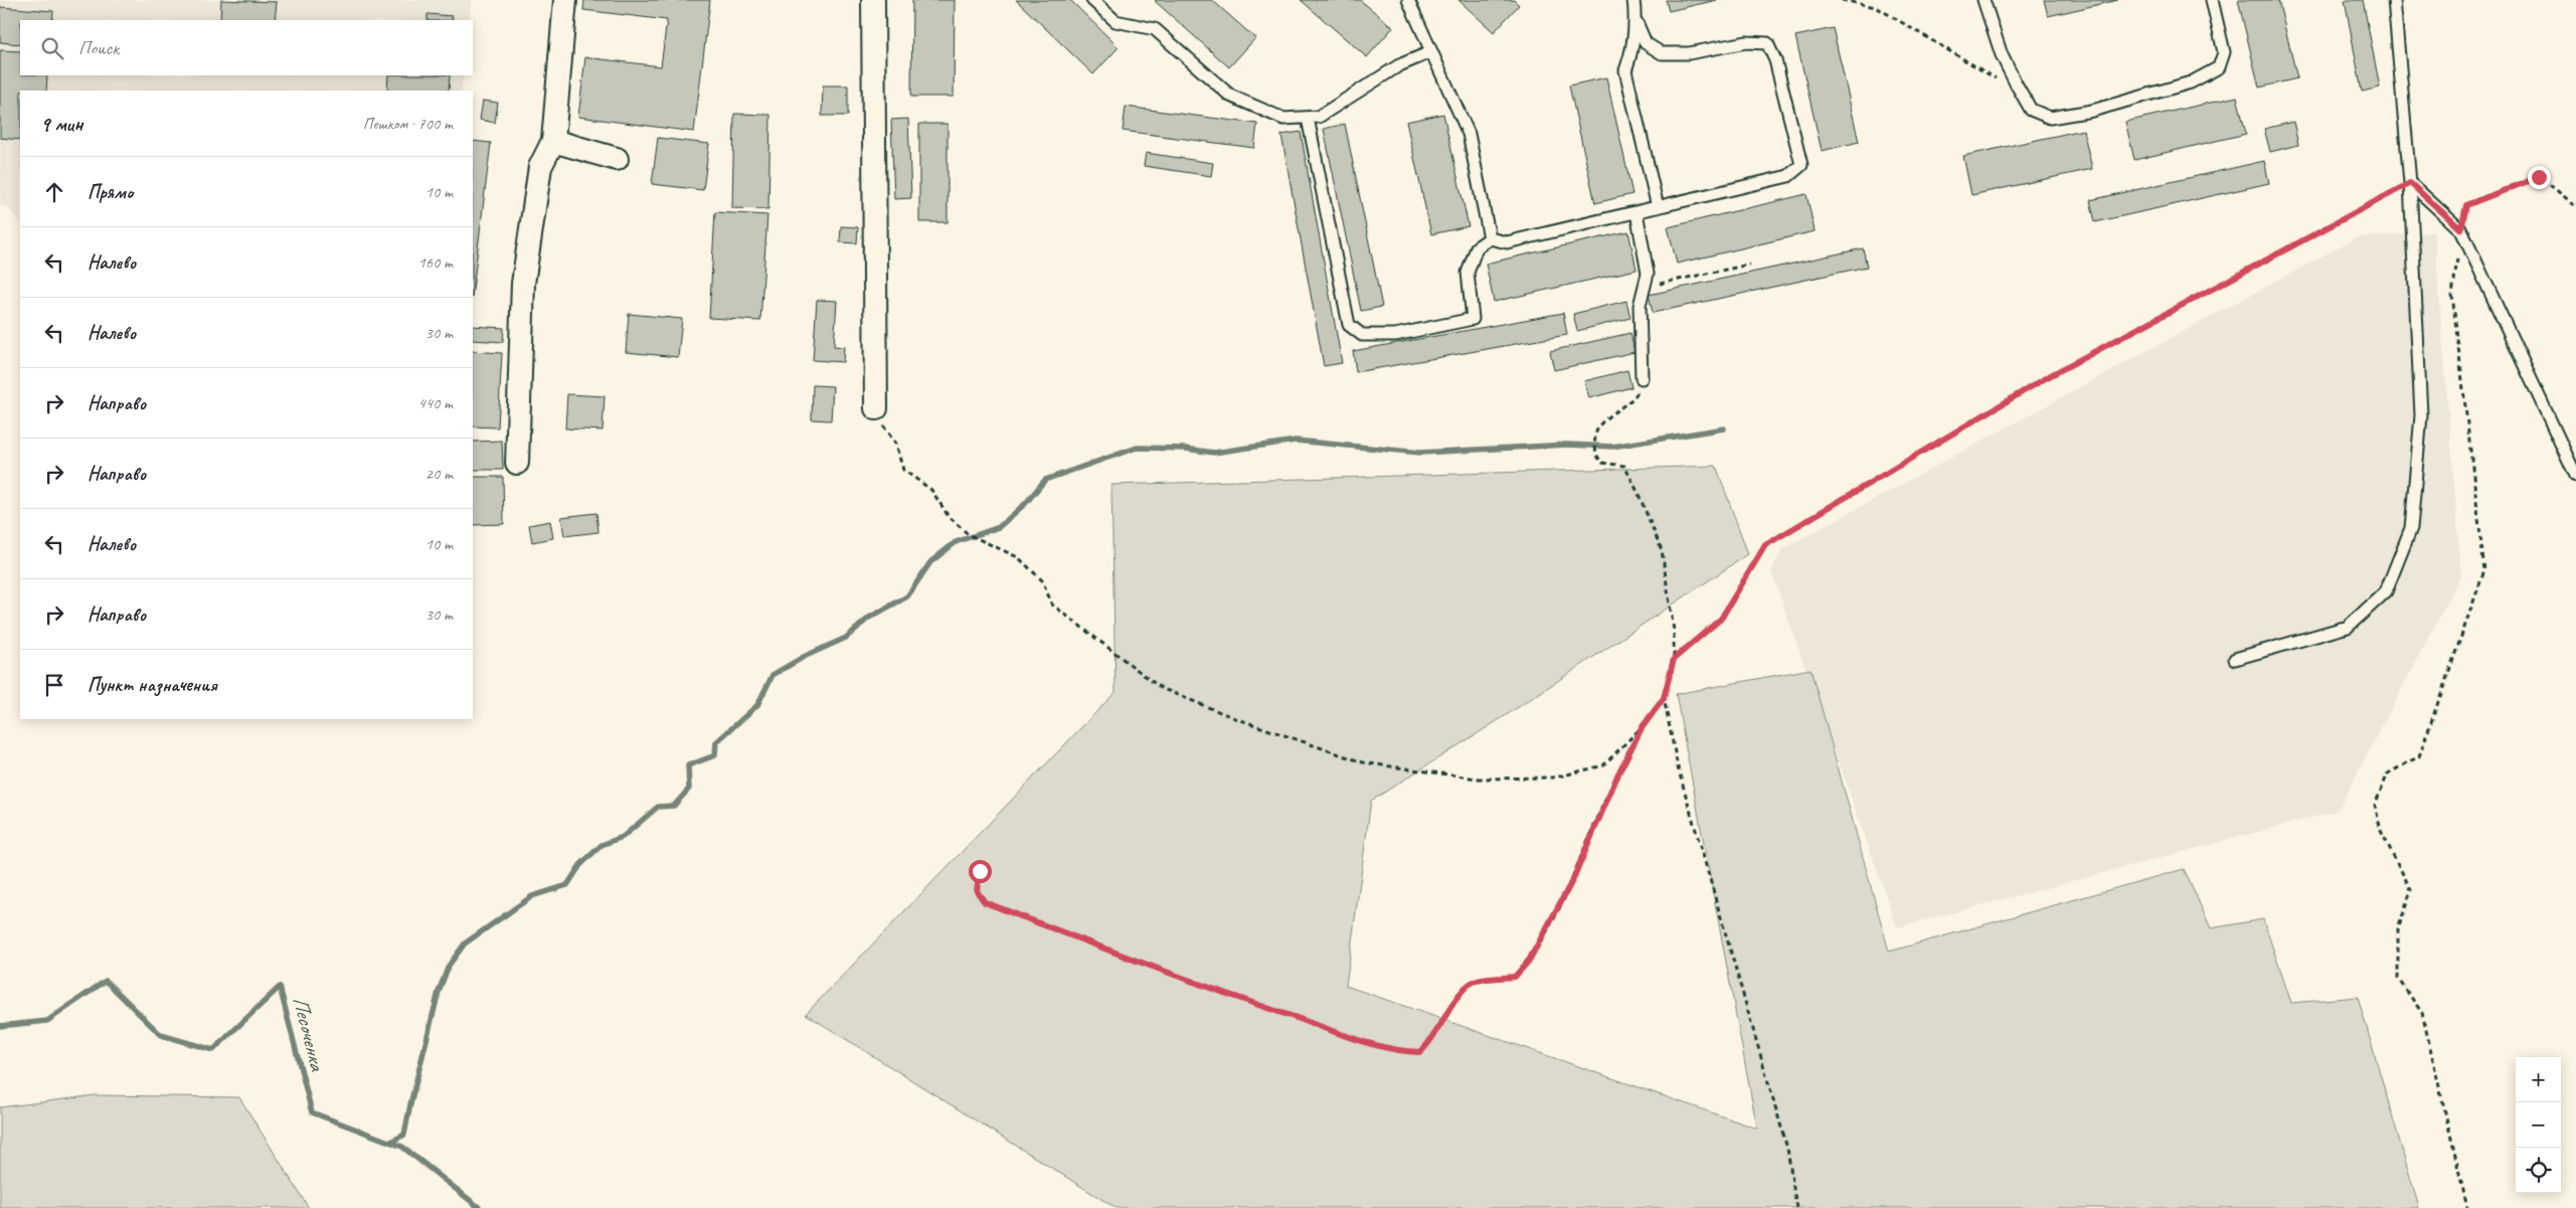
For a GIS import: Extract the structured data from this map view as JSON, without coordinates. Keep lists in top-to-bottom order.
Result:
{
  "water": ["Песоченка"],
  "page": {
    "search": "Поиск",
    "heading": ["9 мин", "Пешком · 700 m"],
    "list": [
      ["Прямо", "10 m"],
      ["Налево", "160 m"],
      ["Налево", "30 m"],
      ["Направо", "440 m"],
      ["Направо", "20 m"],
      ["Налево", "10 m"],
      ["Направо", "30 m"],
      "Пункт назначения"
    ],
    "map_buttons": ["+", "−"]
  }
}
